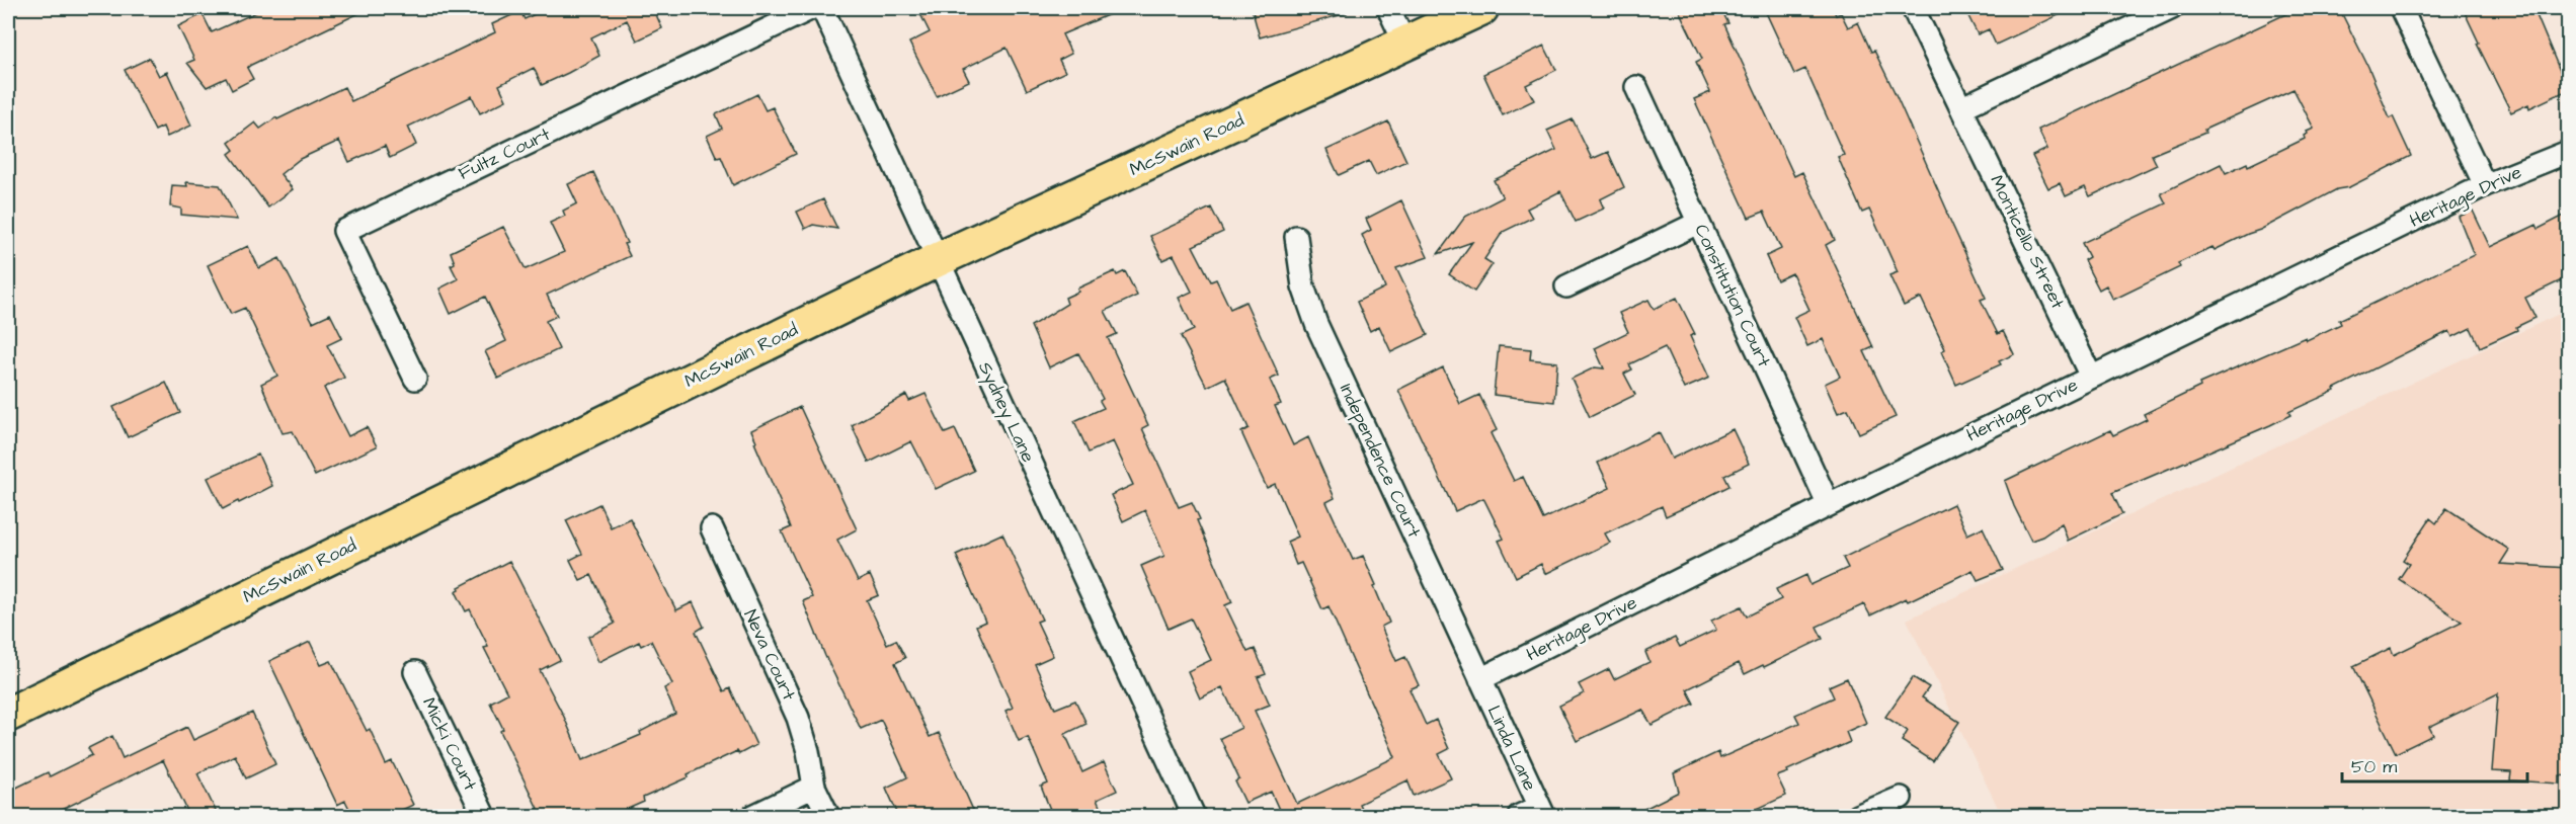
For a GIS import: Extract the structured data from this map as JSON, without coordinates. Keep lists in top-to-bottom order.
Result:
{
  "streets": {
    "main road": ["McSwain Road"],
    "street": [
      "Fultz Court",
      "Heritage Drive",
      "Monticello Street",
      "Constitution Court",
      "Sydney Lane",
      "Independence Court",
      "Neva Court",
      "Micki Court",
      "Linda Lane"
    ]
  },
  "crossings": [
    ["McSwain Road", "Sydney Lane"],
    ["Heritage Drive", "Monticello Street"],
    ["Heritage Drive", "Constitution Court"],
    ["Heritage Drive", "Independence Court"],
    ["Heritage Drive", "Linda Lane"],
    ["Independence Court", "Linda Lane"]
  ],
  "scale_bar": "50 m"
}
